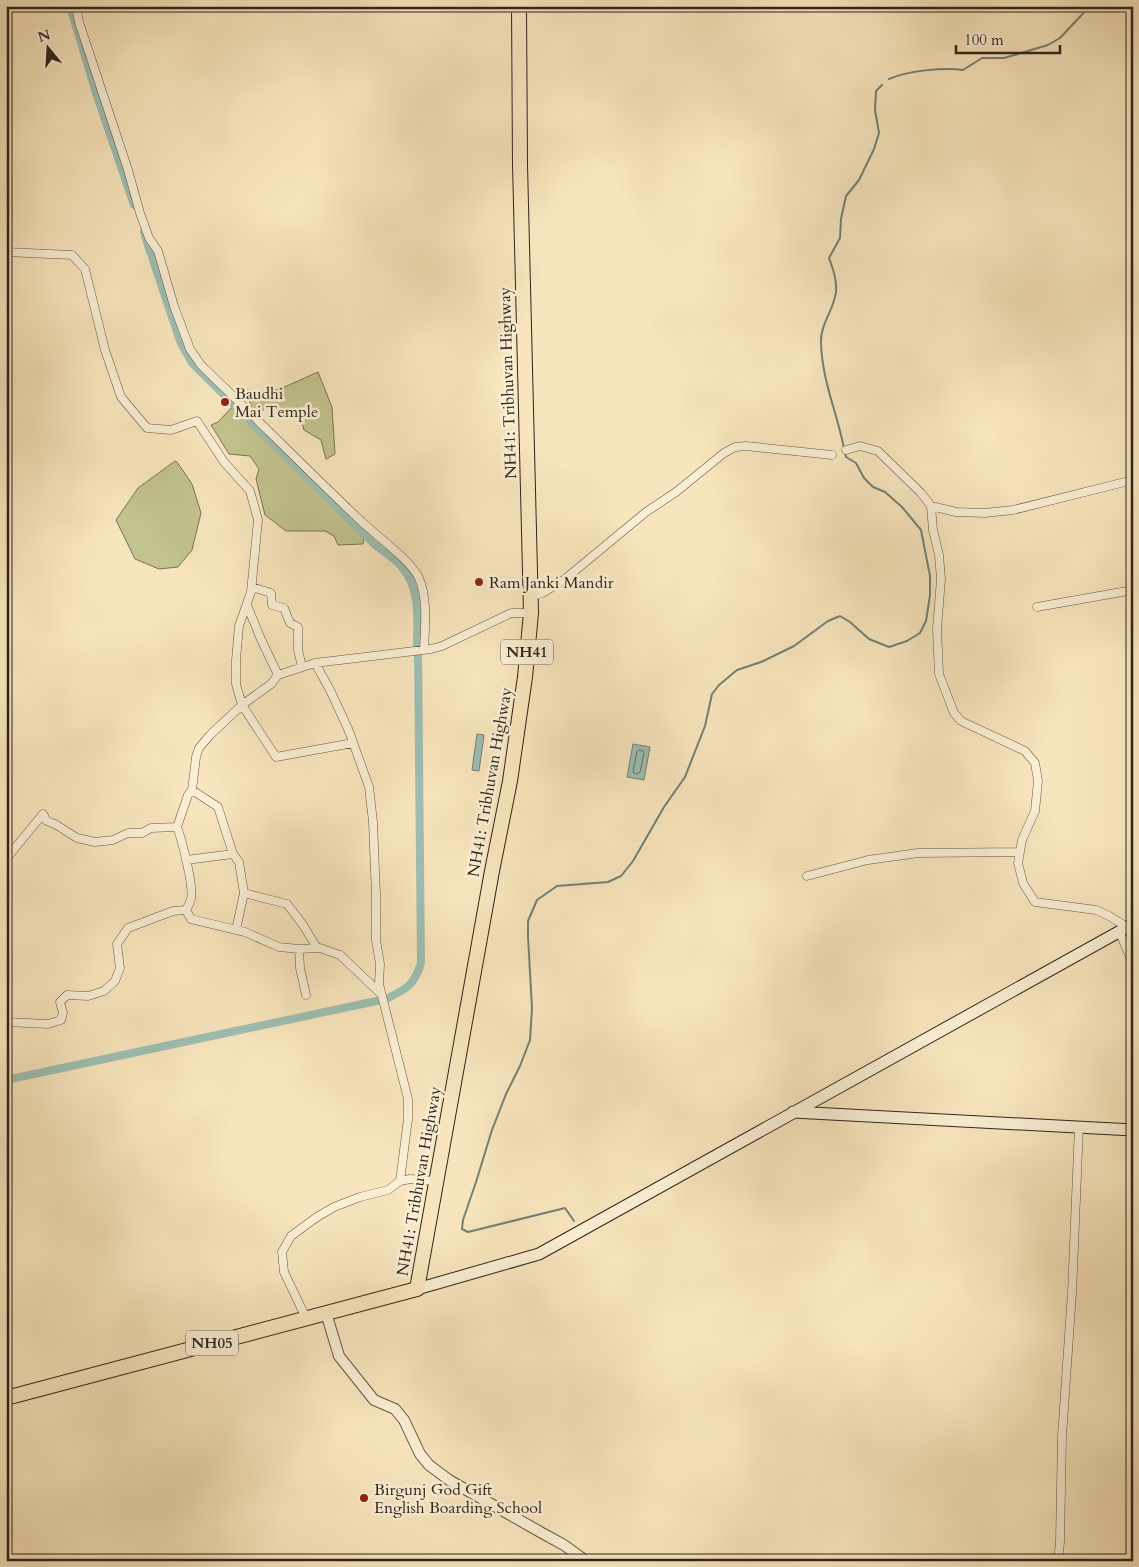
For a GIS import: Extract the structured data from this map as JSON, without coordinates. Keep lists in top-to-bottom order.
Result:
{
  "streets": {
    "highway": ["NH41: Tribhuvan Highway", "NH41", "NH05"]
  },
  "crossings": [
    ["NH41: Tribhuvan Highway", "NH05"]
  ],
  "places": ["Baudhi Mai Temple", "Ram Janki Mandir", "Birgunj God Gift English Boarding School"],
  "scale_bar": "100 m",
  "north": "top"
}
